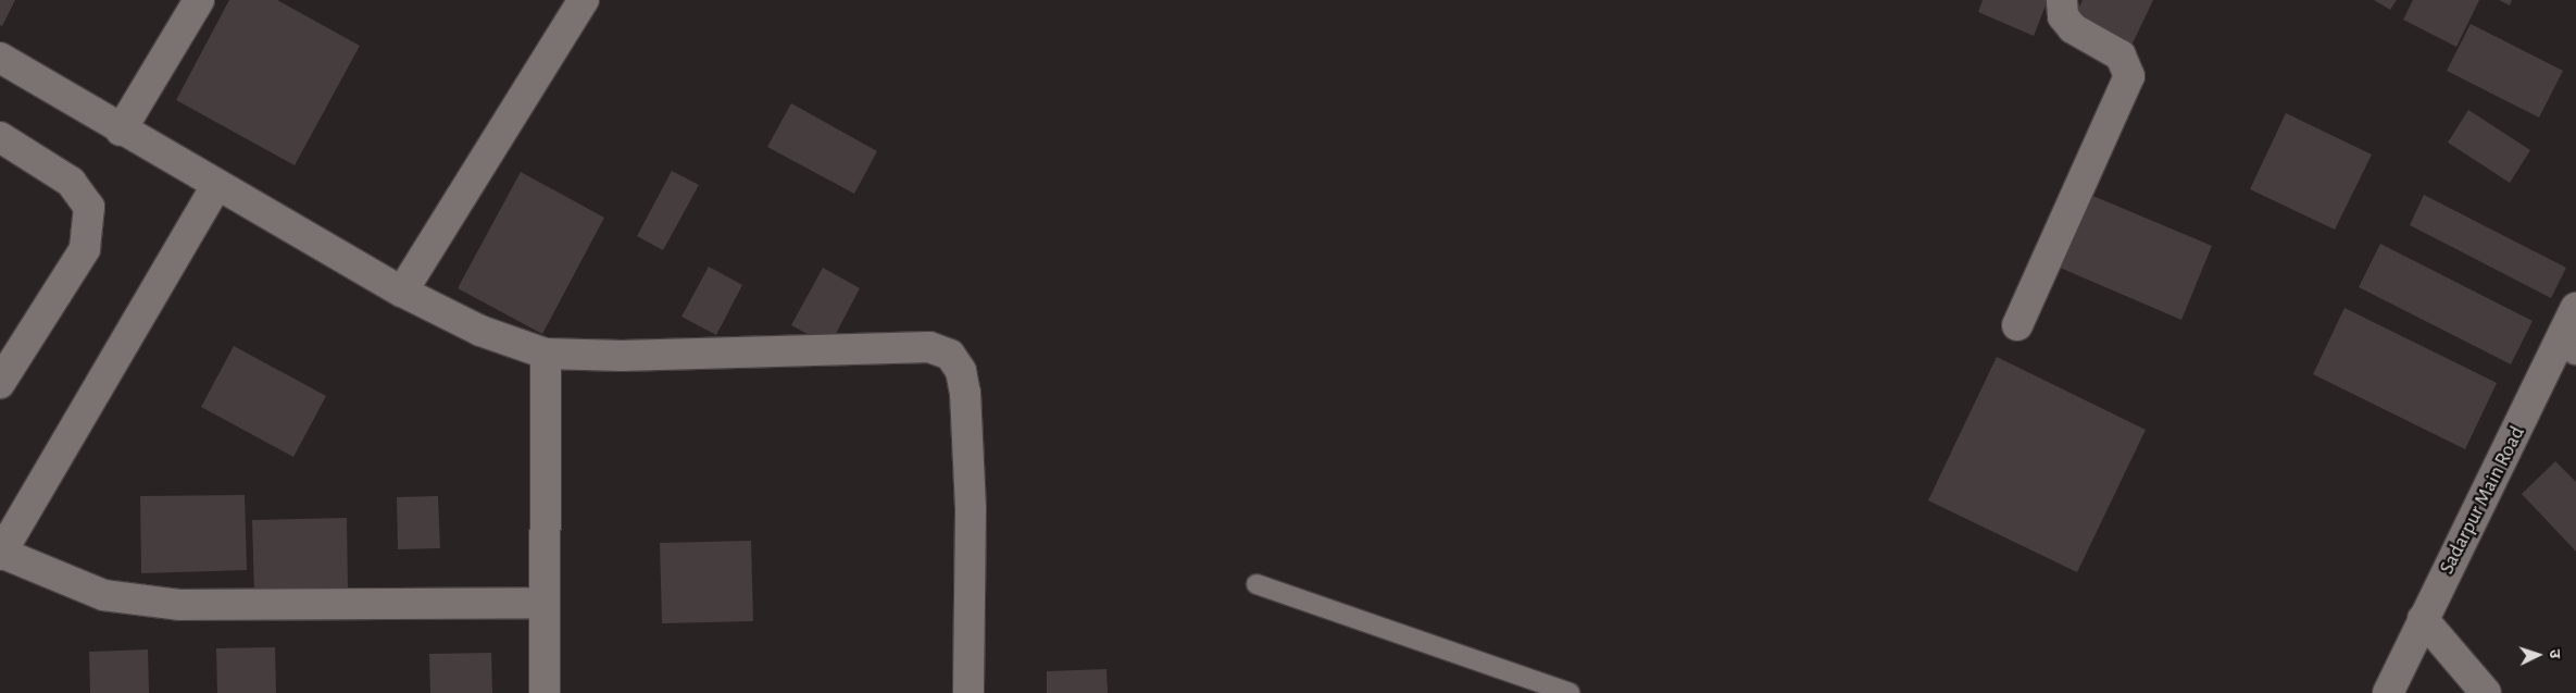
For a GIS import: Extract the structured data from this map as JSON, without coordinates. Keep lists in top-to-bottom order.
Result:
{
  "streets": {
    "street": ["Sadarpur Main Road"]
  },
  "north": "right"
}
